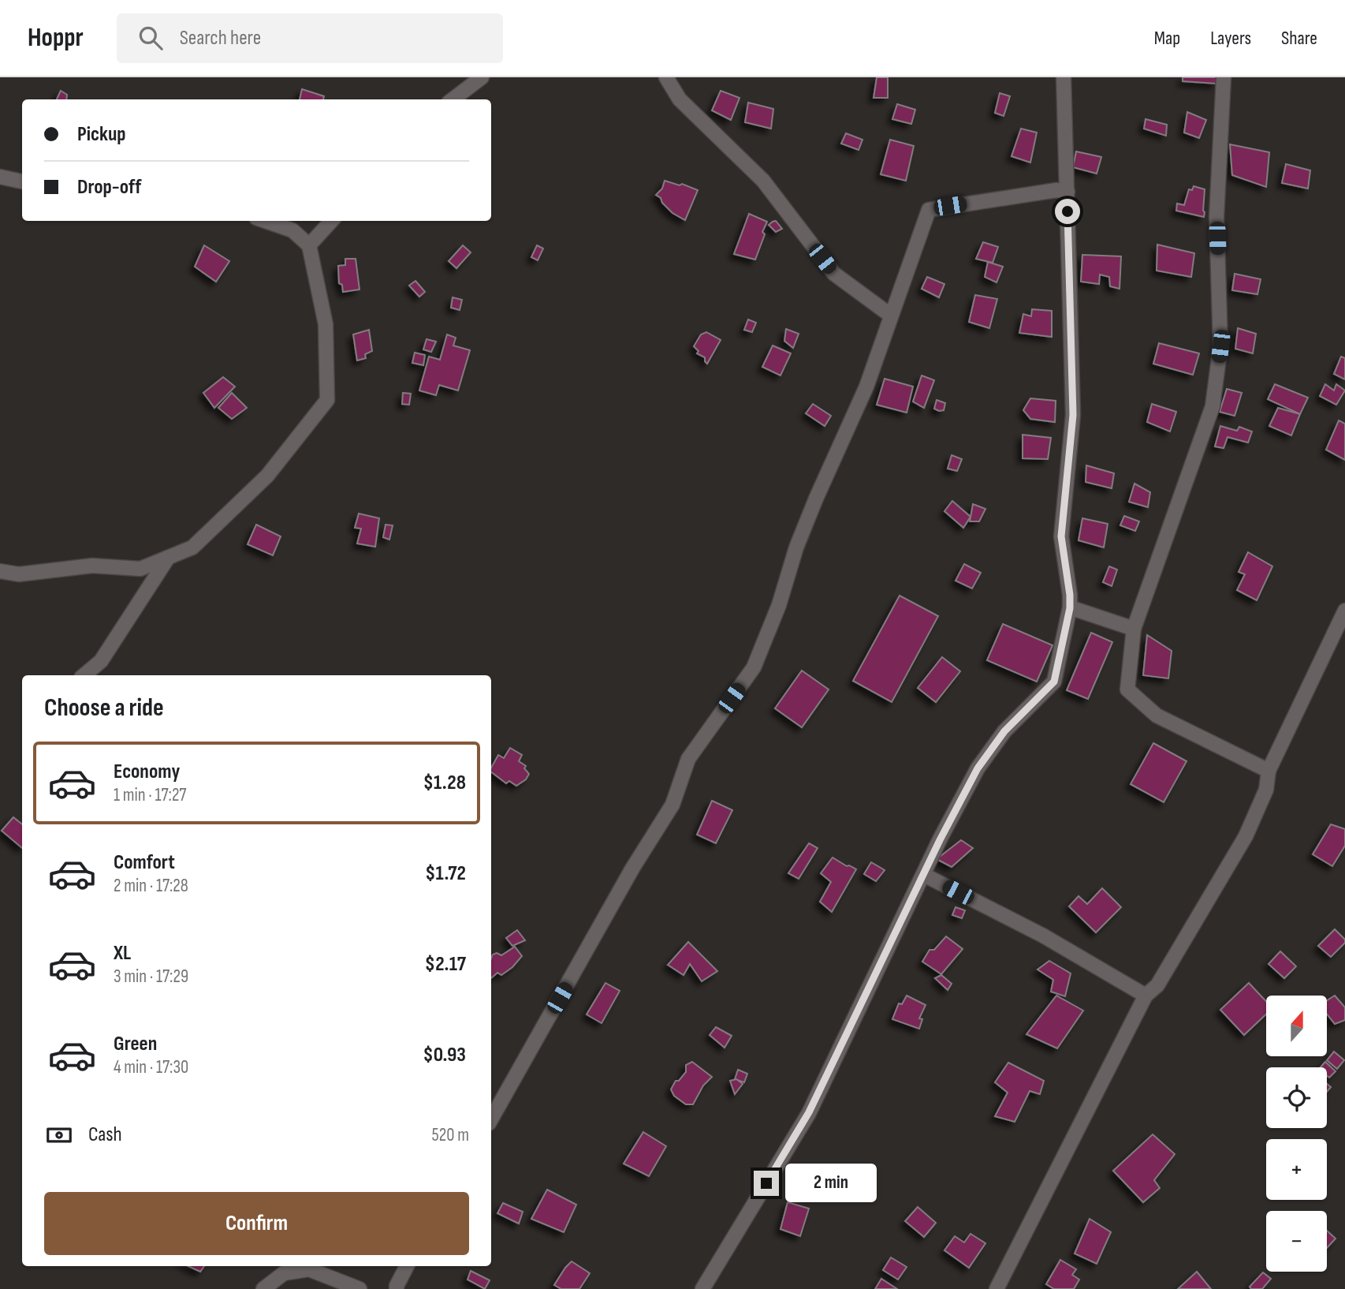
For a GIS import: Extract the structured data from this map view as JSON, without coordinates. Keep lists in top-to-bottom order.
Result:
{
  "north": "top",
  "page": {
    "header": "Hoppr",
    "search": "Search here",
    "nav": ["Map", "Layers", "Share"],
    "banner": ["Pickup", "Drop-off"],
    "heading": "Choose a ride",
    "list": [
      {
        "name": "Economy",
        "note": "1 min · 17:27",
        "value": "$1.28"
      },
      {
        "name": "Comfort",
        "note": "2 min · 17:28",
        "value": "$1.72"
      },
      {
        "name": "XL",
        "note": "3 min · 17:29",
        "value": "$2.17"
      },
      {
        "name": "Green",
        "note": "4 min · 17:30",
        "value": "$0.93"
      }
    ],
    "map_buttons": ["+", "−"],
    "pay": ["Cash", "520 m"],
    "bubble": "2 min",
    "buttons": "Confirm"
  }
}
